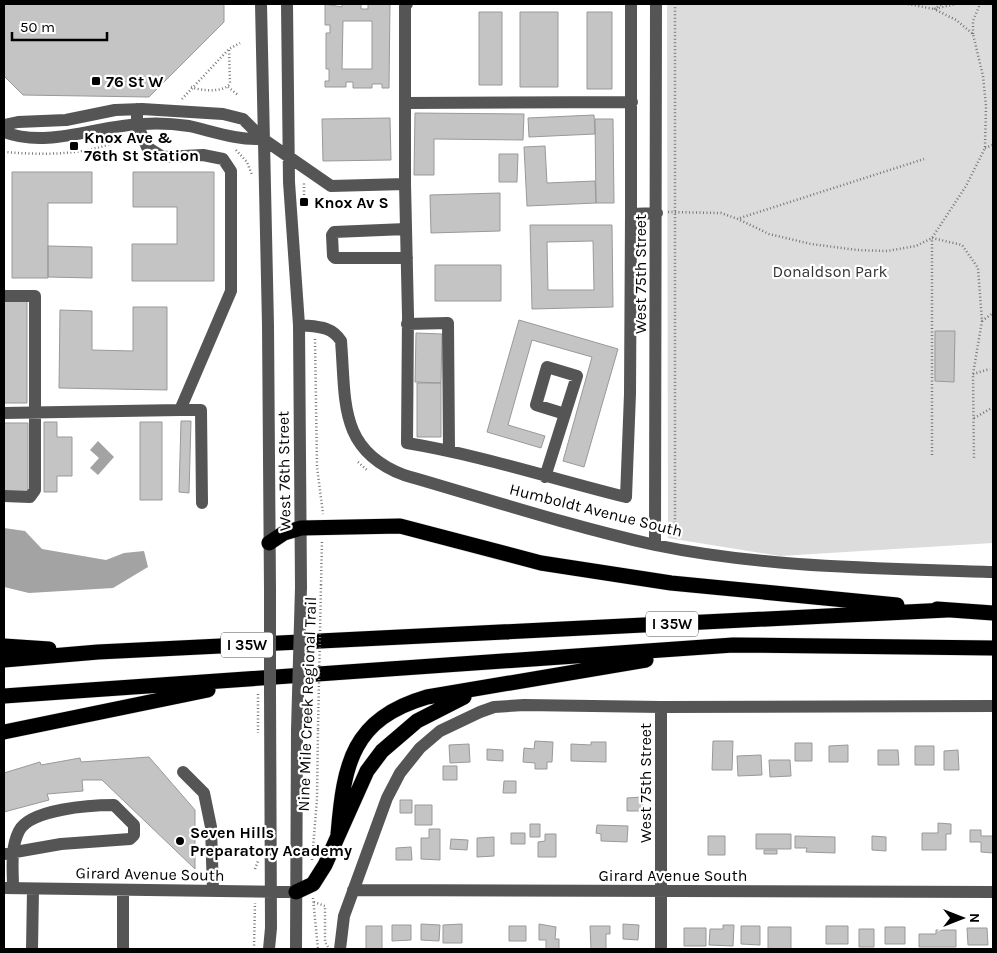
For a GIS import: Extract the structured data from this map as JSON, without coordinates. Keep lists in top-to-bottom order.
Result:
{
  "streets": {
    "highway": ["I 35W"],
    "street": [
      "West 75th Street",
      "West 76th Street",
      "Humboldt Avenue South",
      "Girard Avenue South"
    ],
    "path": ["Nine Mile Creek Regional Trail"]
  },
  "crossings": [
    ["West 75th Street", "Humboldt Avenue South"],
    ["West 75th Street", "Girard Avenue South"],
    ["West 76th Street", "Humboldt Avenue South"],
    ["West 76th Street", "Girard Avenue South"]
  ],
  "parks": ["Donaldson Park"],
  "places": {
    "transit": ["76 St W", "Knox Ave & 76th St Station", "Knox Av S"],
    "other": ["Seven Hills Preparatory Academy"]
  },
  "scale_bar": "50 m",
  "north": "right"
}
